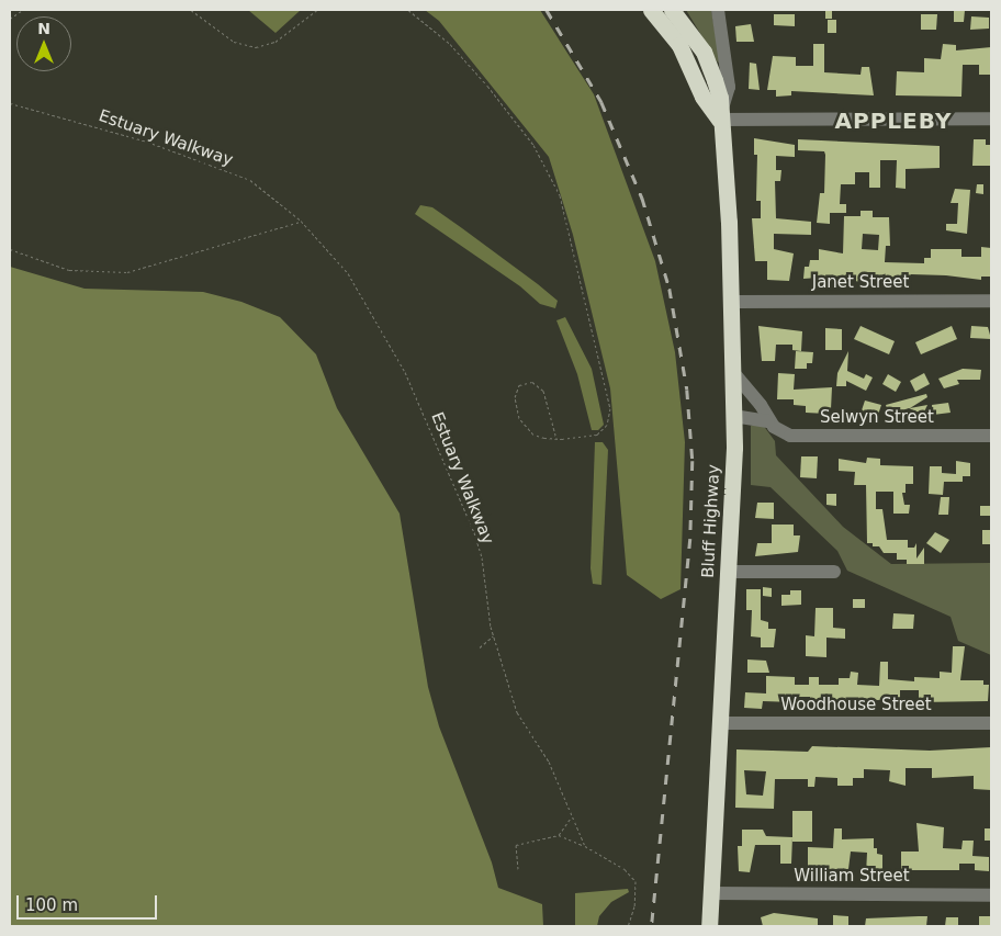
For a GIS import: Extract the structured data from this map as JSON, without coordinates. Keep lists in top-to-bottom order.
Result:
{
  "streets": {
    "highway": ["Bluff Highway"],
    "street": [
      "Janet Street",
      "Selwyn Street",
      "Woodhouse Street",
      "William Street"
    ],
    "path": ["Estuary Walkway"]
  },
  "crossings": [
    ["Janet Street", "Bluff Highway"],
    ["Selwyn Street", "Bluff Highway"],
    ["Bluff Highway", "Woodhouse Street"],
    ["Bluff Highway", "William Street"]
  ],
  "districts": ["APPLEBY"],
  "scale_bar": "100 m",
  "north": "top"
}
